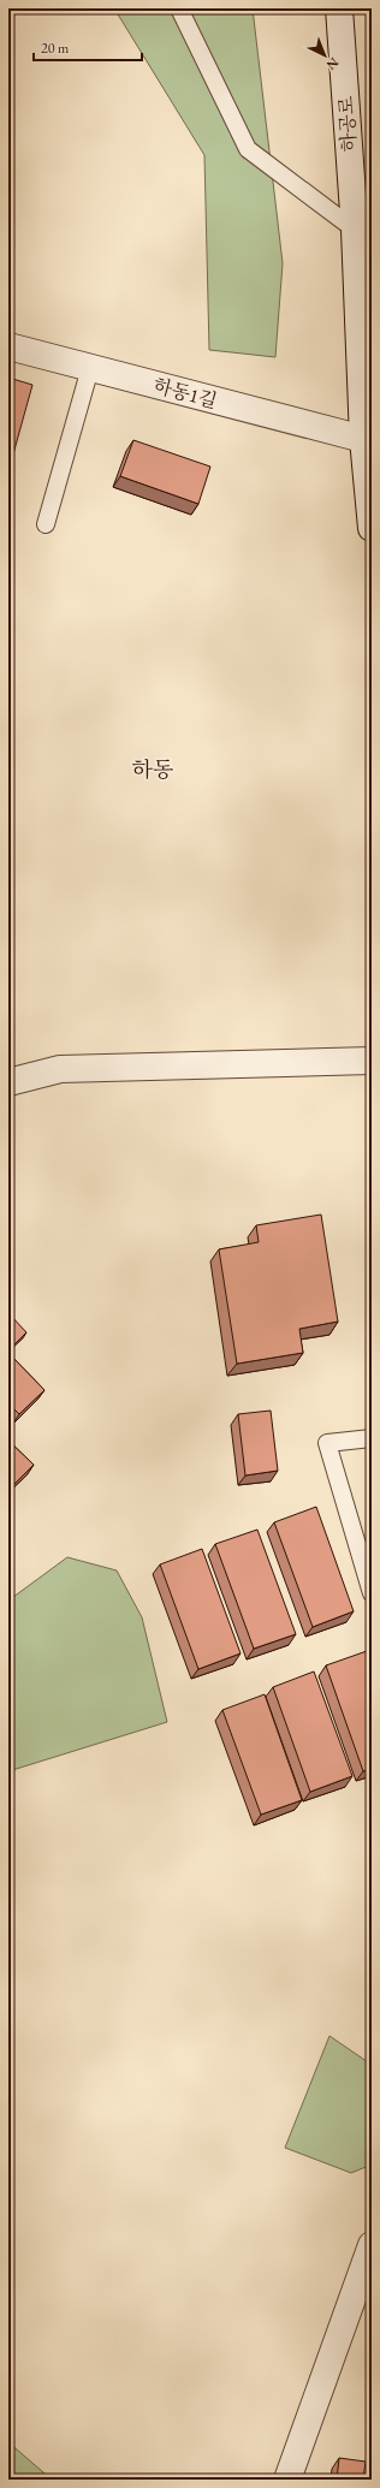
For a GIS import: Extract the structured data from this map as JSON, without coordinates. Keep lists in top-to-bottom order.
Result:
{
  "streets": {
    "street": ["하공로", "하동1길"]
  },
  "crossings": [
    ["하공로", "하동1길"]
  ],
  "districts": ["하동"],
  "scale_bar": "20 m",
  "north": "bottom right"
}
